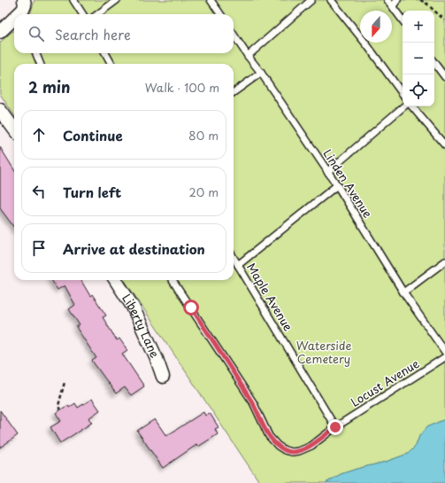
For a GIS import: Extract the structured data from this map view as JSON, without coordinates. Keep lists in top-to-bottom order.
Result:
{
  "streets": {
    "street": ["Liberty Lane"],
    "lane": ["Linden Avenue", "Maple Avenue", "Locust Avenue"]
  },
  "crossings": [
    ["Maple Avenue", "Locust Avenue"]
  ],
  "parks": ["Waterside Cemetery"],
  "north": "bottom",
  "page": {
    "map_buttons": ["+", "−"],
    "search": "Search here",
    "heading": ["2 min", "Walk · 100 m"],
    "list": [
      ["Continue", "80 m"],
      ["Turn left", "20 m"],
      "Arrive at destination"
    ]
  }
}
